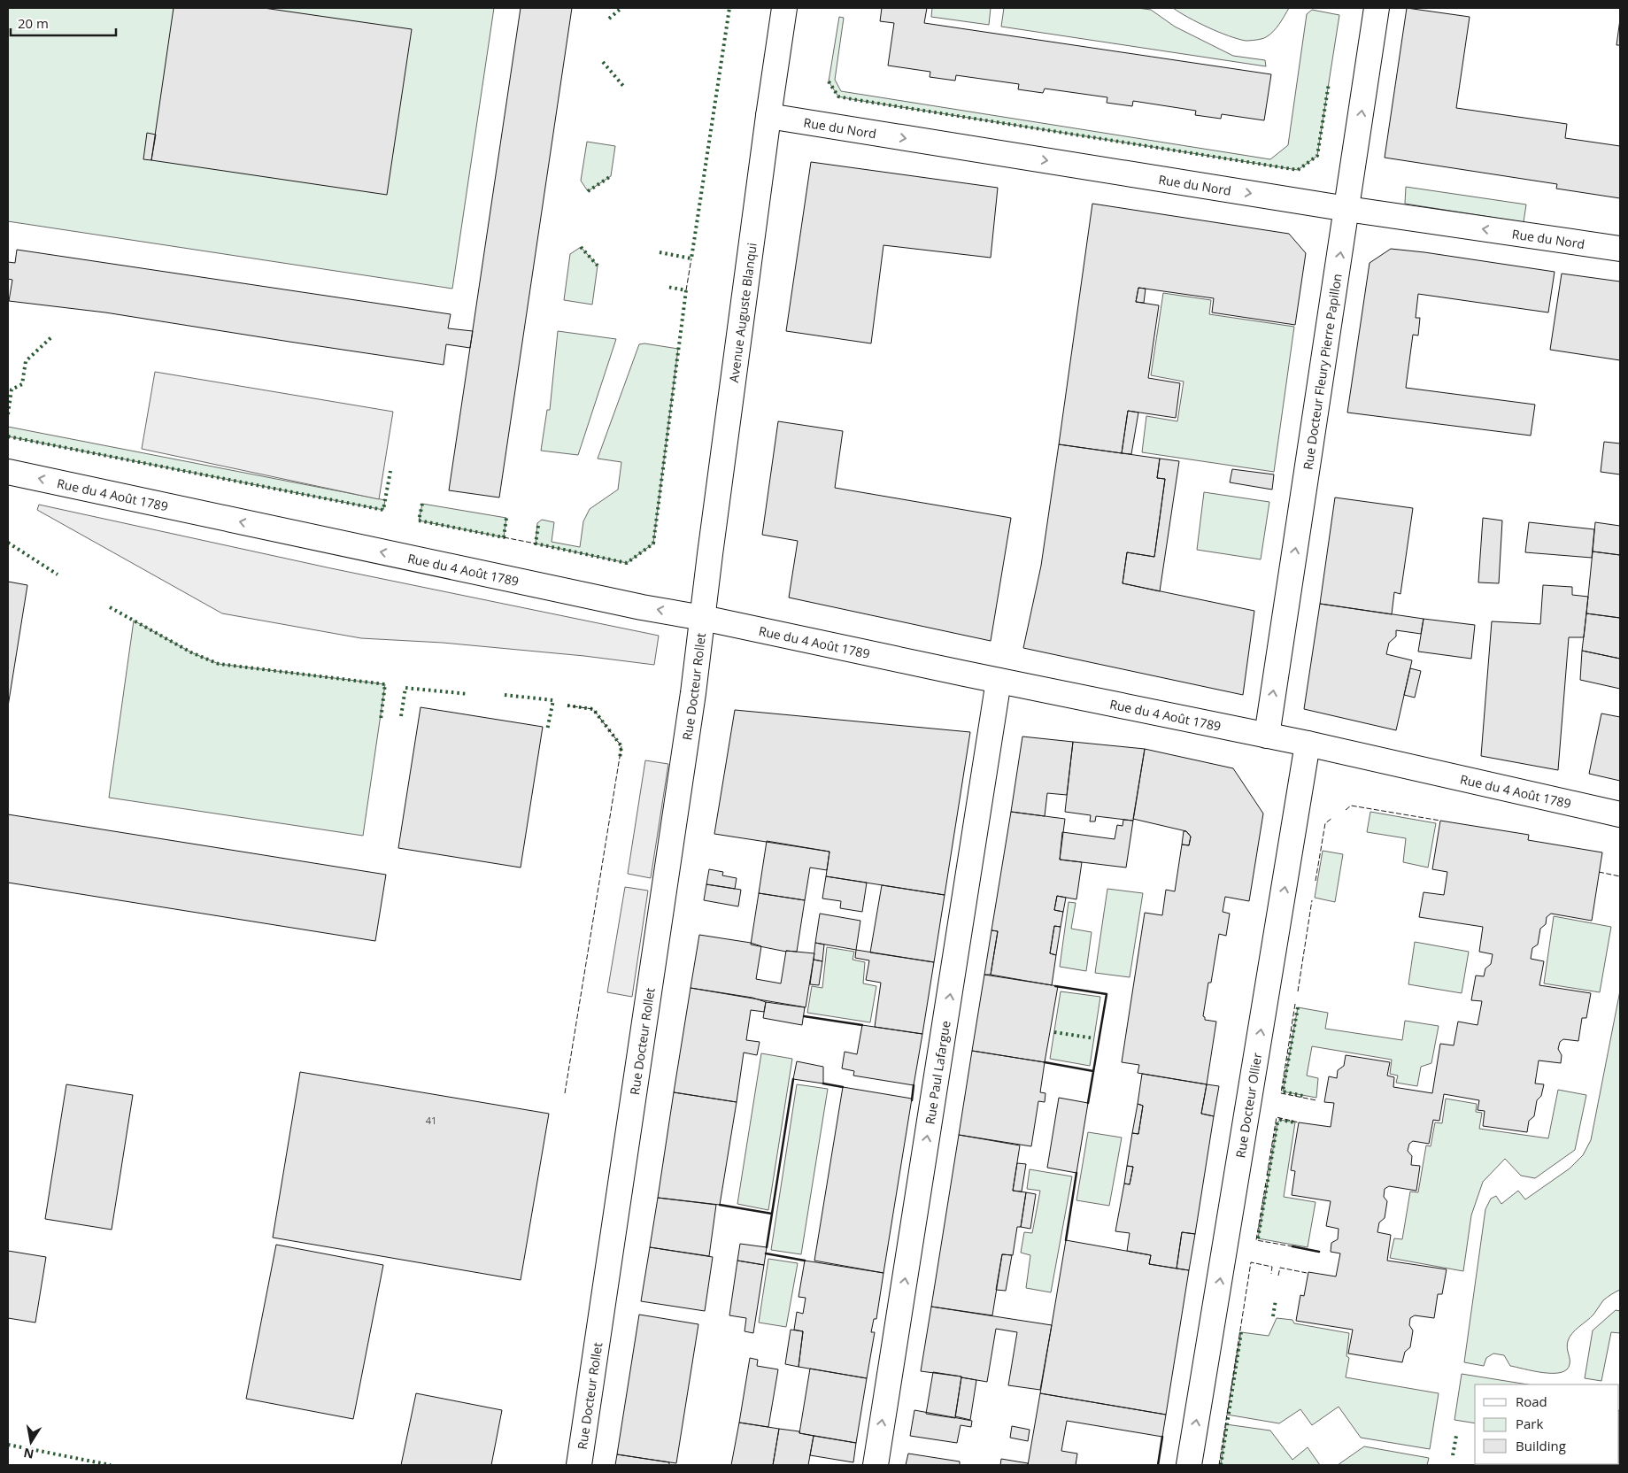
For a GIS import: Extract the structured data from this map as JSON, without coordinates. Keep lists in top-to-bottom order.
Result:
{
  "streets": {
    "street": [
      "Rue du Nord",
      "Avenue Auguste Blanqui",
      "Rue Docteur Fleury Pierre Papillon",
      "Rue du 4 Août 1789",
      "Rue Docteur Rollet",
      "Rue Paul Lafargue",
      "Rue Docteur Ollier"
    ]
  },
  "crossings": [
    ["Rue du Nord", "Avenue Auguste Blanqui"],
    ["Rue du Nord", "Rue Docteur Fleury Pierre Papillon"],
    ["Avenue Auguste Blanqui", "Rue du 4 Août 1789"],
    ["Avenue Auguste Blanqui", "Rue Docteur Rollet"],
    ["Rue Docteur Fleury Pierre Papillon", "Rue du 4 Août 1789"],
    ["Rue du 4 Août 1789", "Rue Docteur Rollet"],
    ["Rue du 4 Août 1789", "Rue Paul Lafargue"],
    ["Rue du 4 Août 1789", "Rue Docteur Ollier"]
  ],
  "one_way": [
    "Rue Docteur Fleury Pierre Papillon",
    "Rue du 4 Août 1789",
    "Rue Paul Lafargue",
    "Rue Docteur Ollier"
  ],
  "house_numbers": ["41"],
  "legend": ["Road", "Park", "Building"],
  "scale_bar": "20 m",
  "north": "bottom"
}
